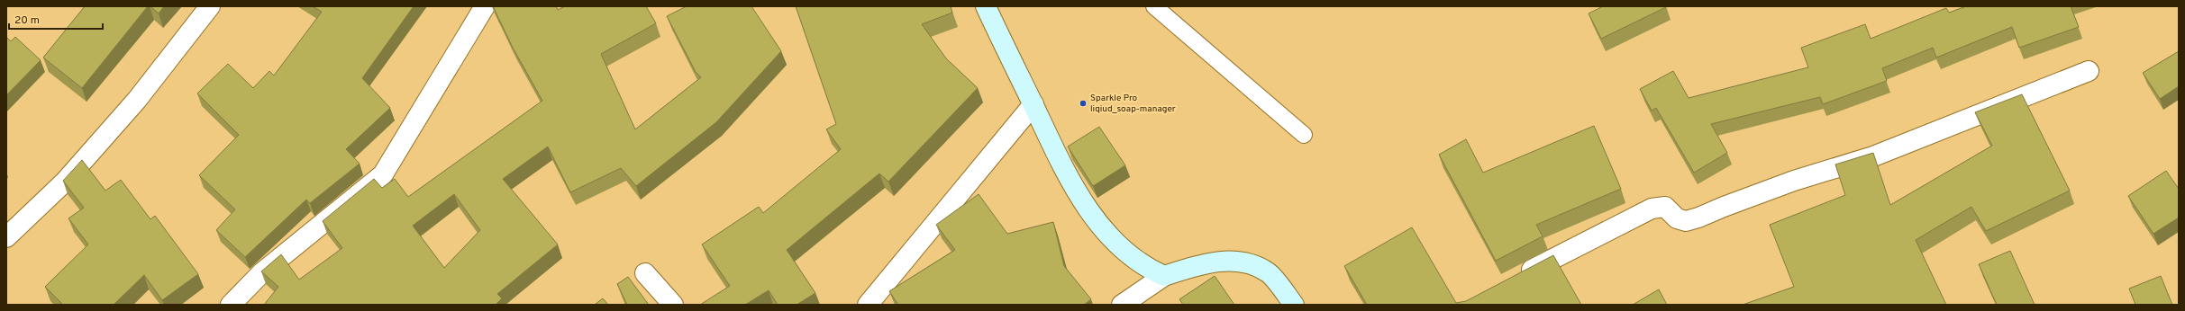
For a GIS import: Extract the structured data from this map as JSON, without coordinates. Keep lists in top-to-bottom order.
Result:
{
  "places": ["Sparkle Pro liqiud_soap-manager"],
  "scale_bar": "20 m"
}
